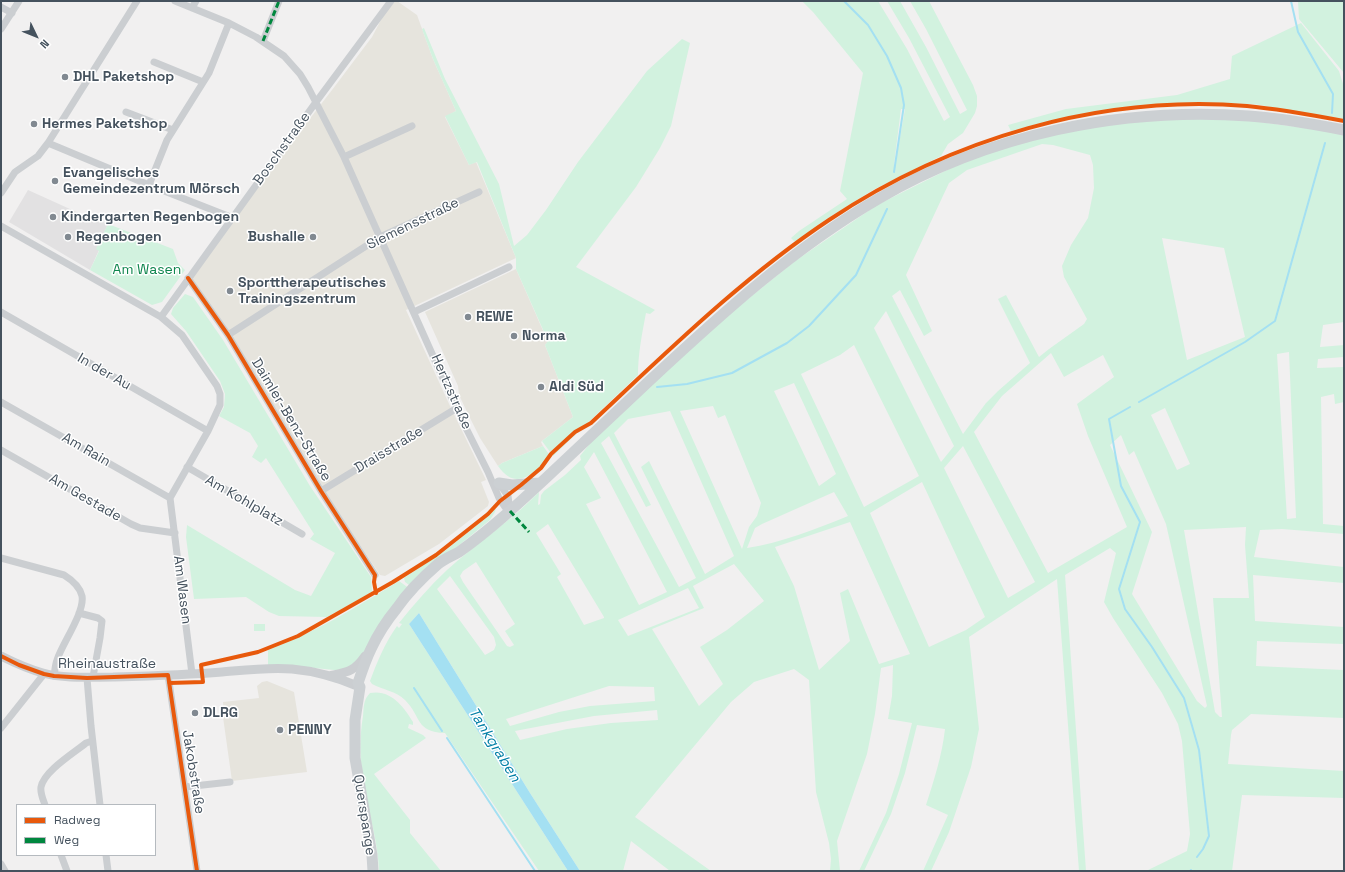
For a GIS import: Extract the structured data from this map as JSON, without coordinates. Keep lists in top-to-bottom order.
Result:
{
  "streets": {
    "main road": ["Querspange"],
    "street": [
      "Boschstraße",
      "Siemensstraße",
      "In der Au",
      "Hertzstraße",
      "Daimler-Benz-Straße",
      "Am Rain",
      "Draisstraße",
      "Am Gestade",
      "Am Kohlplatz",
      "Am Wasen",
      "Rheinaustraße",
      "Jakobstraße"
    ]
  },
  "crossings": [
    ["Boschstraße", "Hertzstraße"],
    ["Boschstraße", "Daimler-Benz-Straße"],
    ["Siemensstraße", "Hertzstraße"],
    ["Siemensstraße", "Daimler-Benz-Straße"],
    ["Hertzstraße", "Draisstraße"],
    ["Daimler-Benz-Straße", "Draisstraße"],
    ["Am Rain", "Am Wasen"],
    ["Am Gestade", "Am Wasen"],
    ["Am Wasen", "Rheinaustraße"],
    ["Rheinaustraße", "Jakobstraße"],
    ["Rheinaustraße", "Querspange"]
  ],
  "water": ["Tankgraben"],
  "parks": ["Am Wasen"],
  "places": [
    "DHL Paketshop",
    "Hermes Paketshop",
    "Evangelisches Gemeindezentrum Mörsch",
    "Kindergarten Regenbogen",
    "Regenbogen",
    "Bushalle",
    "Sporttherapeutisches Trainingszentrum",
    "REWE",
    "Norma",
    "Aldi Süd",
    "DLRG",
    "PENNY"
  ],
  "legend": ["Radweg", "Weg"],
  "north": "bottom right"
}
